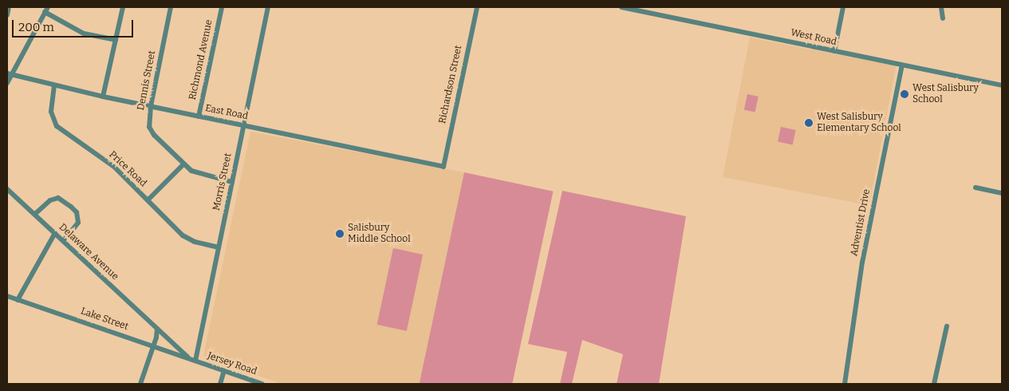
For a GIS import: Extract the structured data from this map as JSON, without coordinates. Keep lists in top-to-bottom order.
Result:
{
  "streets": {
    "street": [
      "West Road",
      "Richmond Avenue",
      "Dennis Street",
      "Richardson Street",
      "East Road",
      "Price Road",
      "Morris Street",
      "Adventist Drive",
      "Delaware Avenue",
      "Lake Street",
      "Jersey Road"
    ]
  },
  "crossings": [
    ["West Road", "Adventist Drive"],
    ["Richmond Avenue", "East Road"],
    ["Dennis Street", "East Road"],
    ["Dennis Street", "Morris Street"],
    ["Richardson Street", "East Road"],
    ["East Road", "Price Road"],
    ["East Road", "Morris Street"],
    ["Price Road", "Morris Street"],
    ["Morris Street", "Lake Street"],
    ["Morris Street", "Jersey Road"],
    ["Delaware Avenue", "Lake Street"],
    ["Lake Street", "Jersey Road"]
  ],
  "places": ["West Salisbury School", "West Salisbury Elementary School", "Salisbury Middle School"],
  "scale_bar": "200 m"
}
